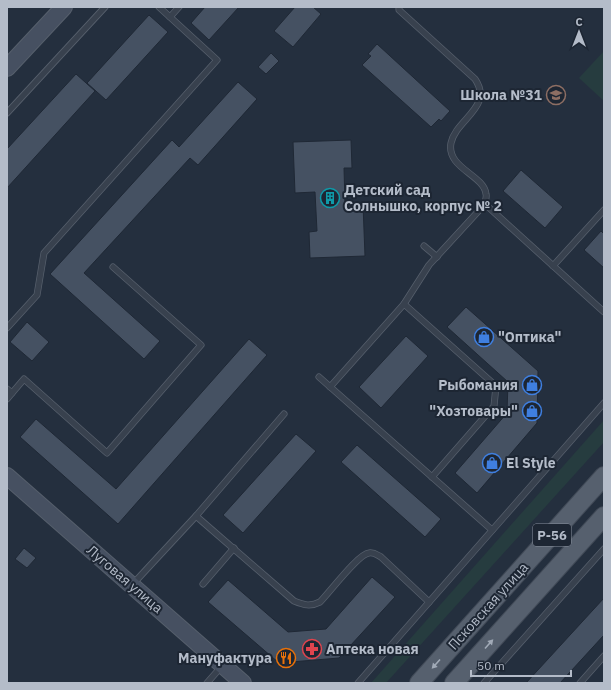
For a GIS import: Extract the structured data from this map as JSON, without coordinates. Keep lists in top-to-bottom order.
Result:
{
  "streets": {
    "main road": ["Р-56", "Луговая улица", "Псковская улица"]
  },
  "places": {
    "school or university": ["Школа №31"],
    "building": ["Детский сад Солнышко, корпус № 2"],
    "shop": [
      "\"Оптика\"",
      "Рыбомания",
      "\"Хозтовары\"",
      "El Style"
    ],
    "pharmacy": ["Аптека новая"],
    "restaurant": ["Мануфактура"]
  },
  "scale_bar": "50 m",
  "north": "top"
}
